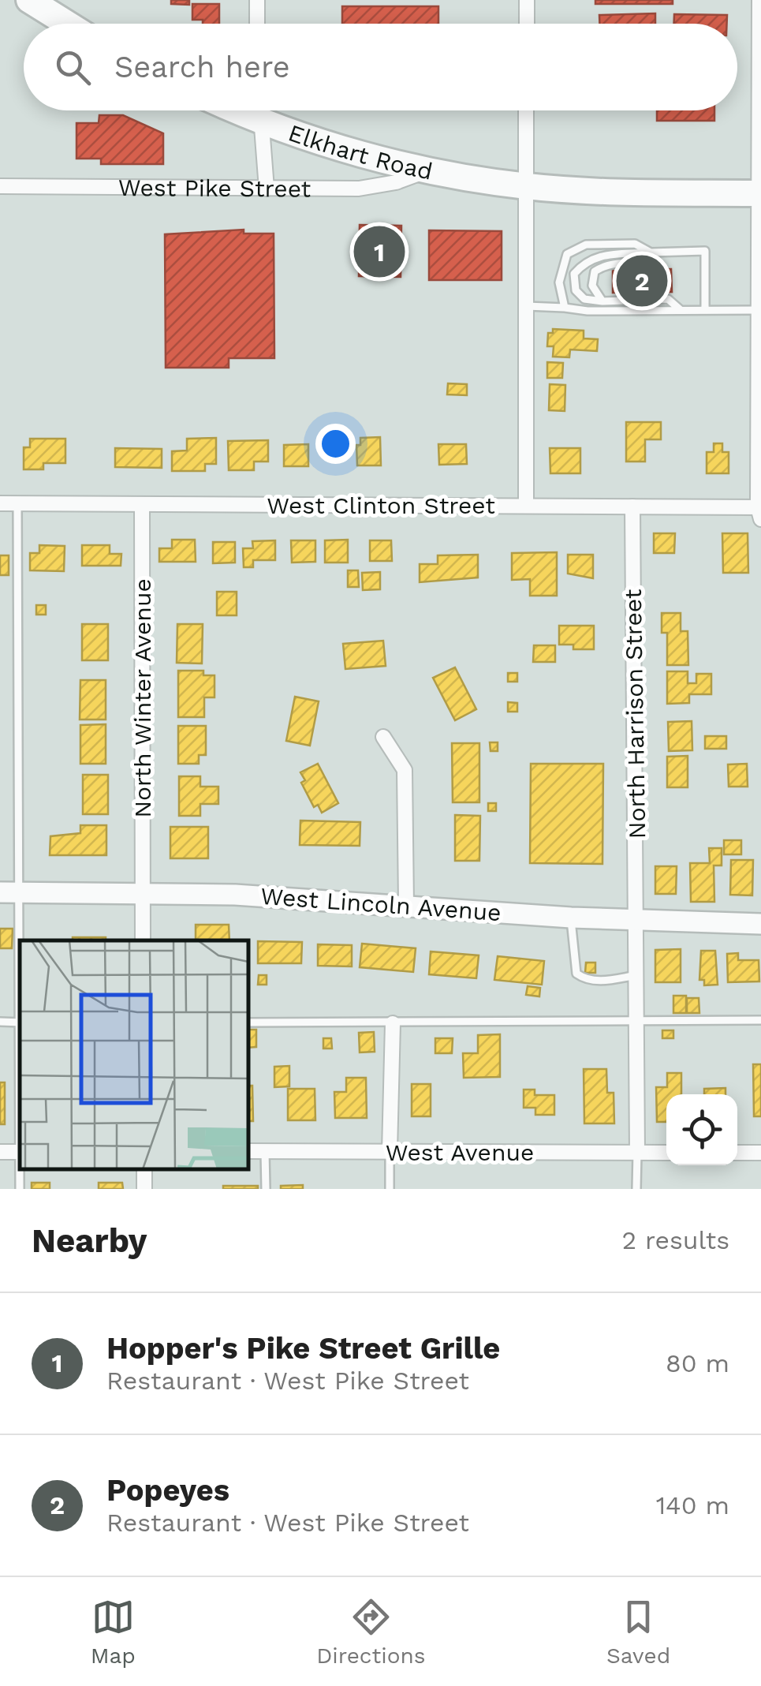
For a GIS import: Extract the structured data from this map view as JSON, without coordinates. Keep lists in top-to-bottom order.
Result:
{
  "streets": {
    "highway": ["Elkhart Road"],
    "street": [
      "West Pike Street",
      "West Clinton Street",
      "North Winter Avenue",
      "North Harrison Street",
      "West Lincoln Avenue",
      "West Avenue"
    ]
  },
  "crossings": [
    ["Elkhart Road", "West Pike Street"],
    ["West Clinton Street", "North Winter Avenue"],
    ["West Clinton Street", "North Harrison Street"],
    ["North Winter Avenue", "West Lincoln Avenue"],
    ["North Harrison Street", "West Lincoln Avenue"],
    ["North Harrison Street", "West Avenue"]
  ],
  "page": {
    "search": "Search here",
    "pins": ["1", "2"],
    "heading": ["Nearby", "2 results"],
    "list": [
      {
        "mark": "1",
        "name": "Hopper's Pike Street Grille",
        "note": "Restaurant · West Pike Street",
        "value": "80 m"
      },
      {
        "mark": "2",
        "name": "Popeyes",
        "note": "Restaurant · West Pike Street",
        "value": "140 m"
      }
    ],
    "nav": ["Map", "Directions", "Saved"]
  }
}
